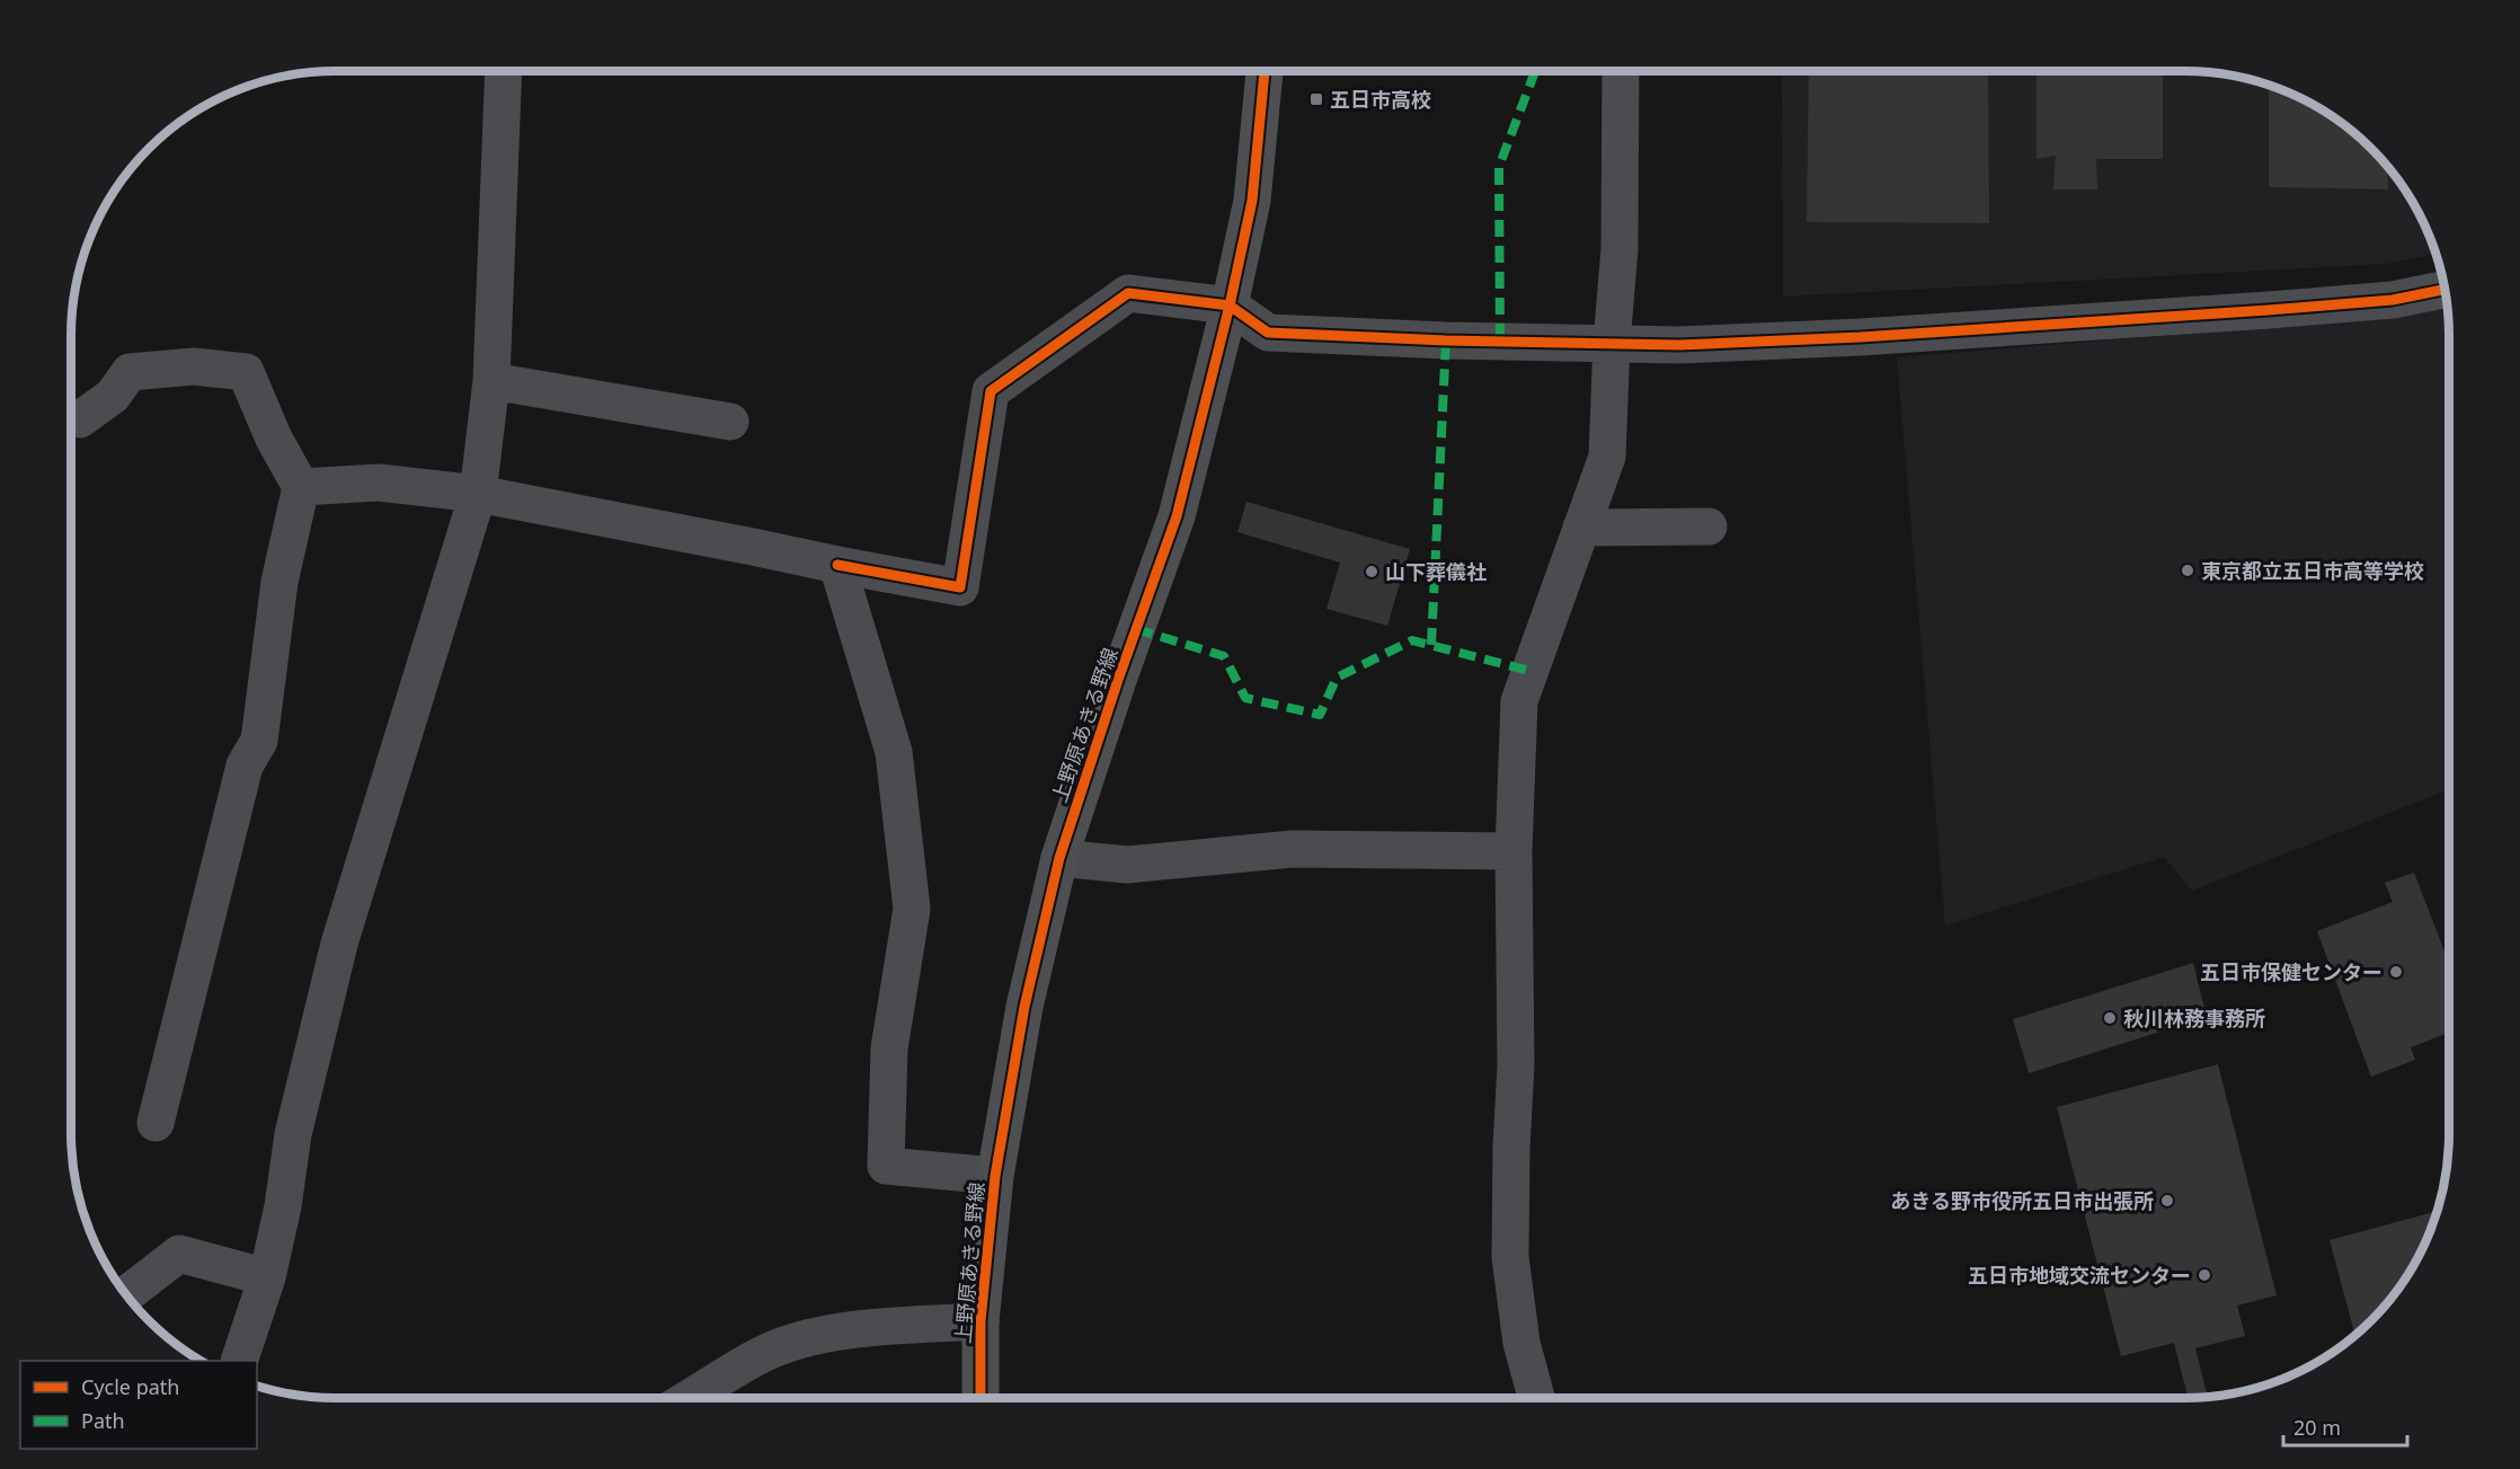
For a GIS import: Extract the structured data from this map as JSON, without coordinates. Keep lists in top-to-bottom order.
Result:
{
  "streets": {
    "main road": ["上野原あきる野線"]
  },
  "places": {
    "transit": ["五日市高校"],
    "other": [
      "東京都立五日市高等学校",
      "山下葬儀社",
      "五日市保健センター",
      "秋川林務事務所",
      "あきる野市役所五日市出張所",
      "五日市地域交流センター"
    ]
  },
  "legend": ["Cycle path", "Path"],
  "scale_bar": "20 m"
}
